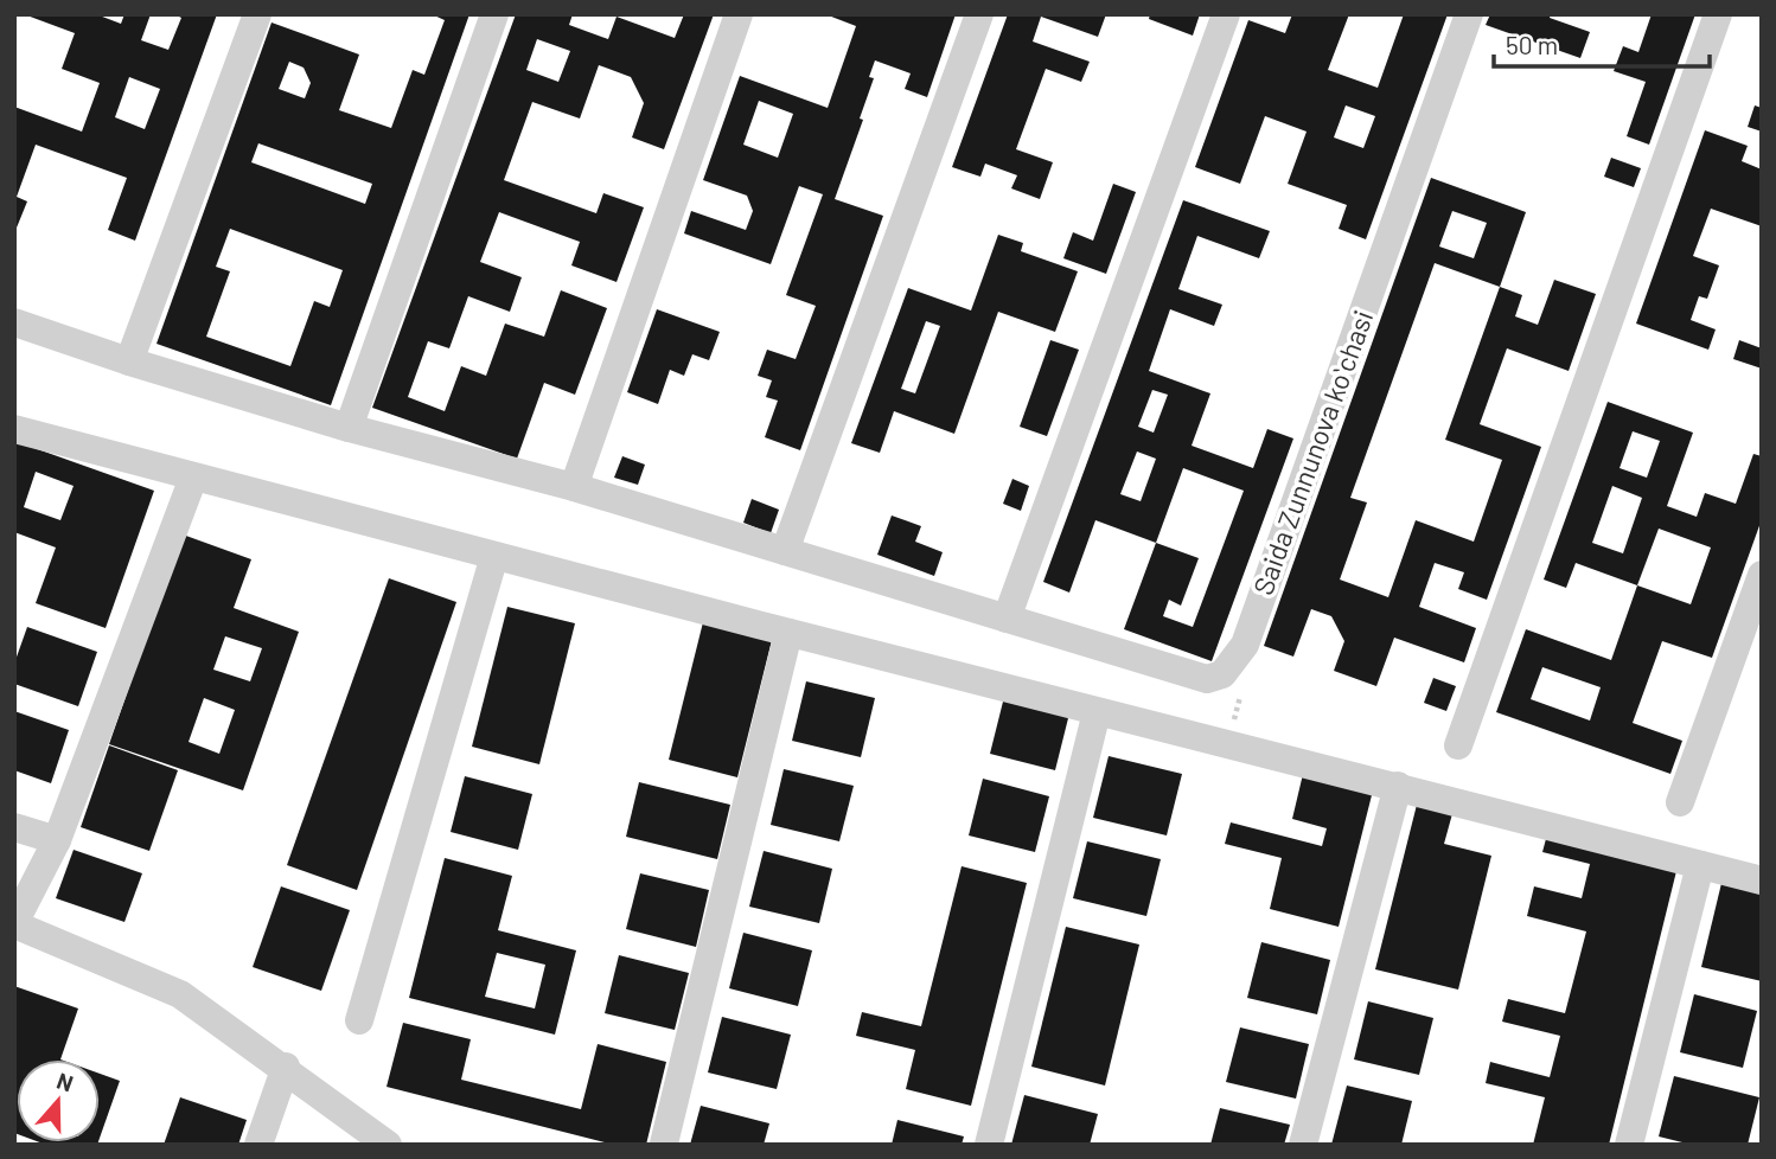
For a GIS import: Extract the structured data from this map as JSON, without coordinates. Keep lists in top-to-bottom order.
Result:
{
  "streets": {
    "street": ["Saida Zunnunova koʻchasi"]
  },
  "scale_bar": "50 m",
  "north": "top"
}
